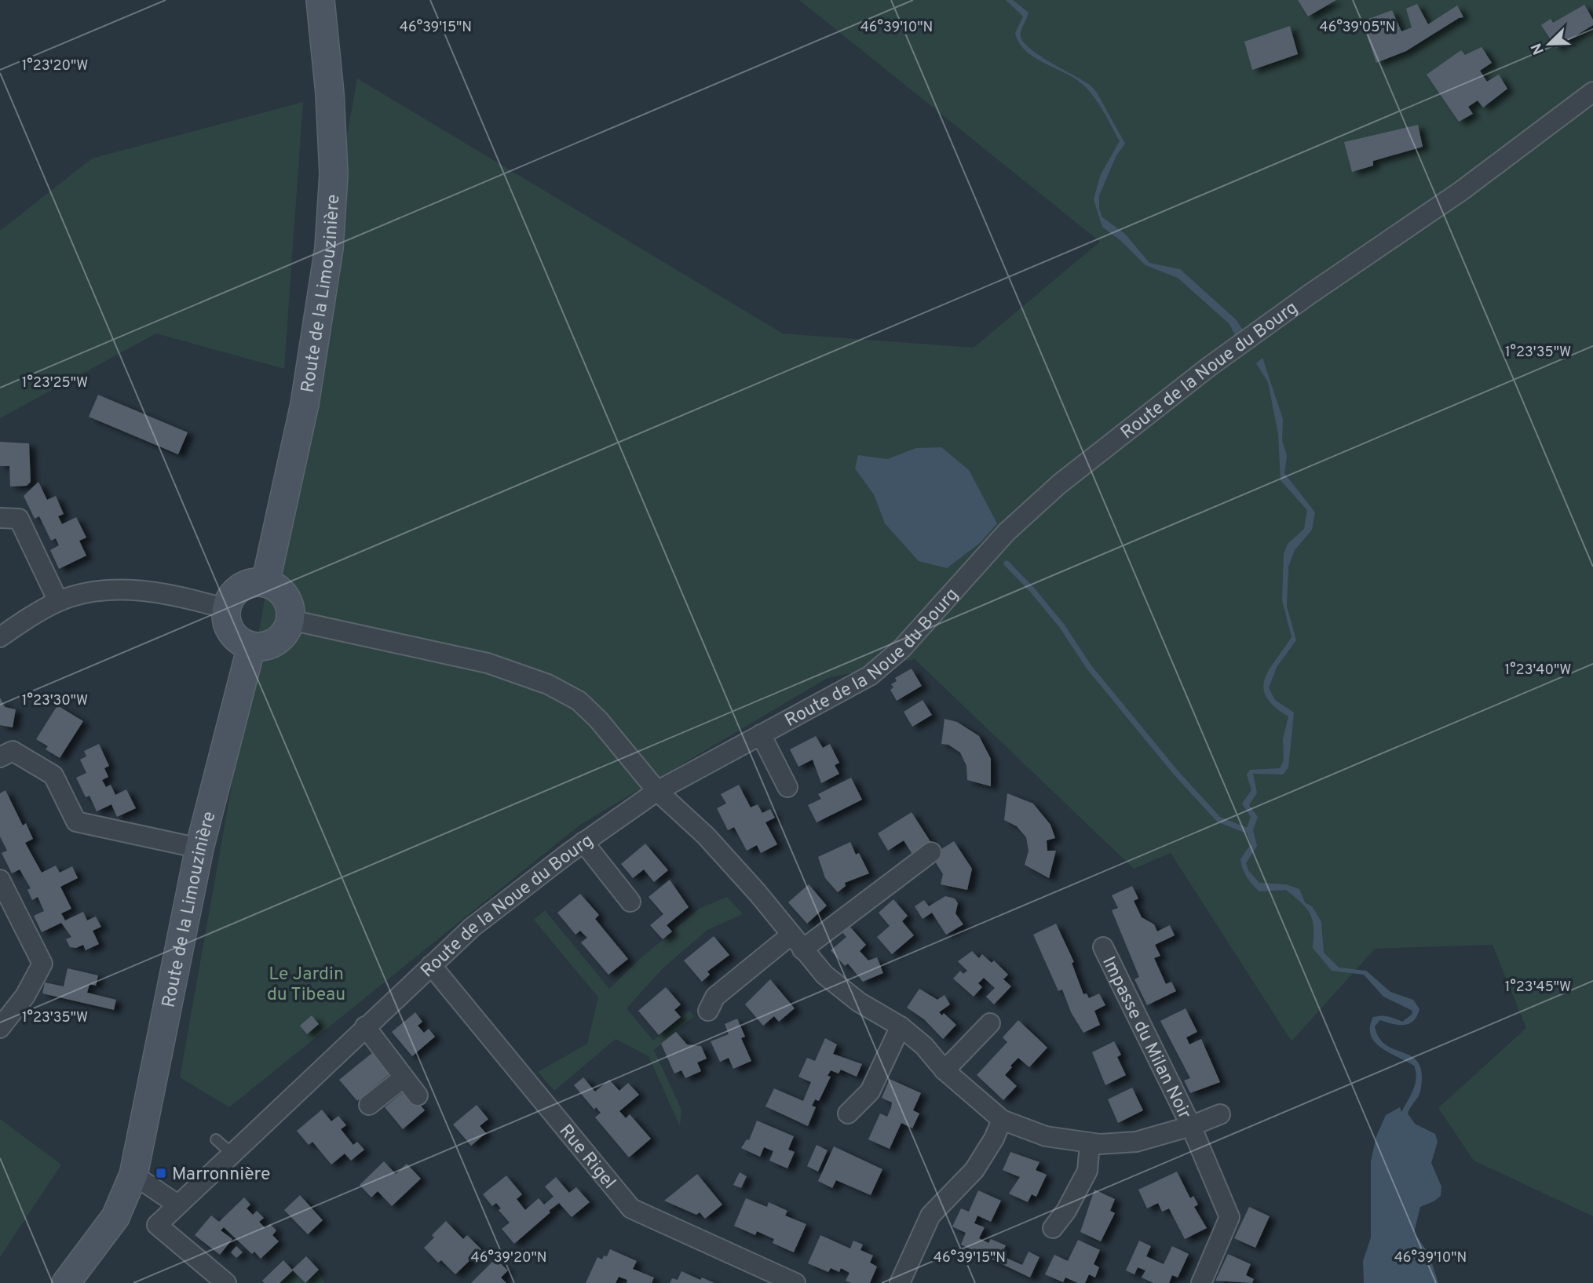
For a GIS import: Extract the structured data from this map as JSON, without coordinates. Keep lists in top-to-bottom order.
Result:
{
  "streets": {
    "street": [
      "Route de la Limouzinière",
      "Route de la Noue du Bourg",
      "Impasse du Milan Noir",
      "Rue Rigel"
    ]
  },
  "crossings": [
    ["Route de la Noue du Bourg", "Rue Rigel"]
  ],
  "parks": ["Le Jardin du Tibeau"],
  "places": {
    "transit": ["Marronnière"]
  },
  "north": "bottom left",
  "coordinates": [
    "46°39'15\"N",
    "46°39'10\"N",
    "46°39'05\"N",
    "1°23'20\"W",
    "1°23'35\"W",
    "1°23'25\"W",
    "1°23'40\"W",
    "1°23'30\"W",
    "1°23'45\"W",
    "46°39'20\"N"
  ]
}
